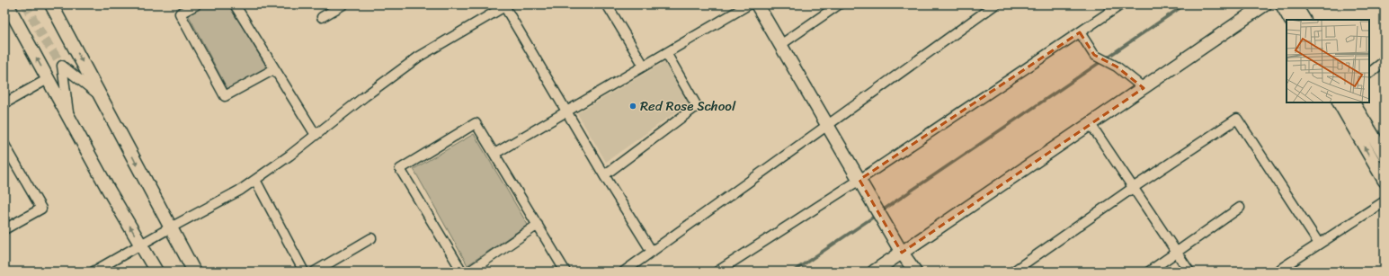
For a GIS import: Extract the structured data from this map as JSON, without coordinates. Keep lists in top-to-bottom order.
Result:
{
  "places": ["Red Rose School"]
}
